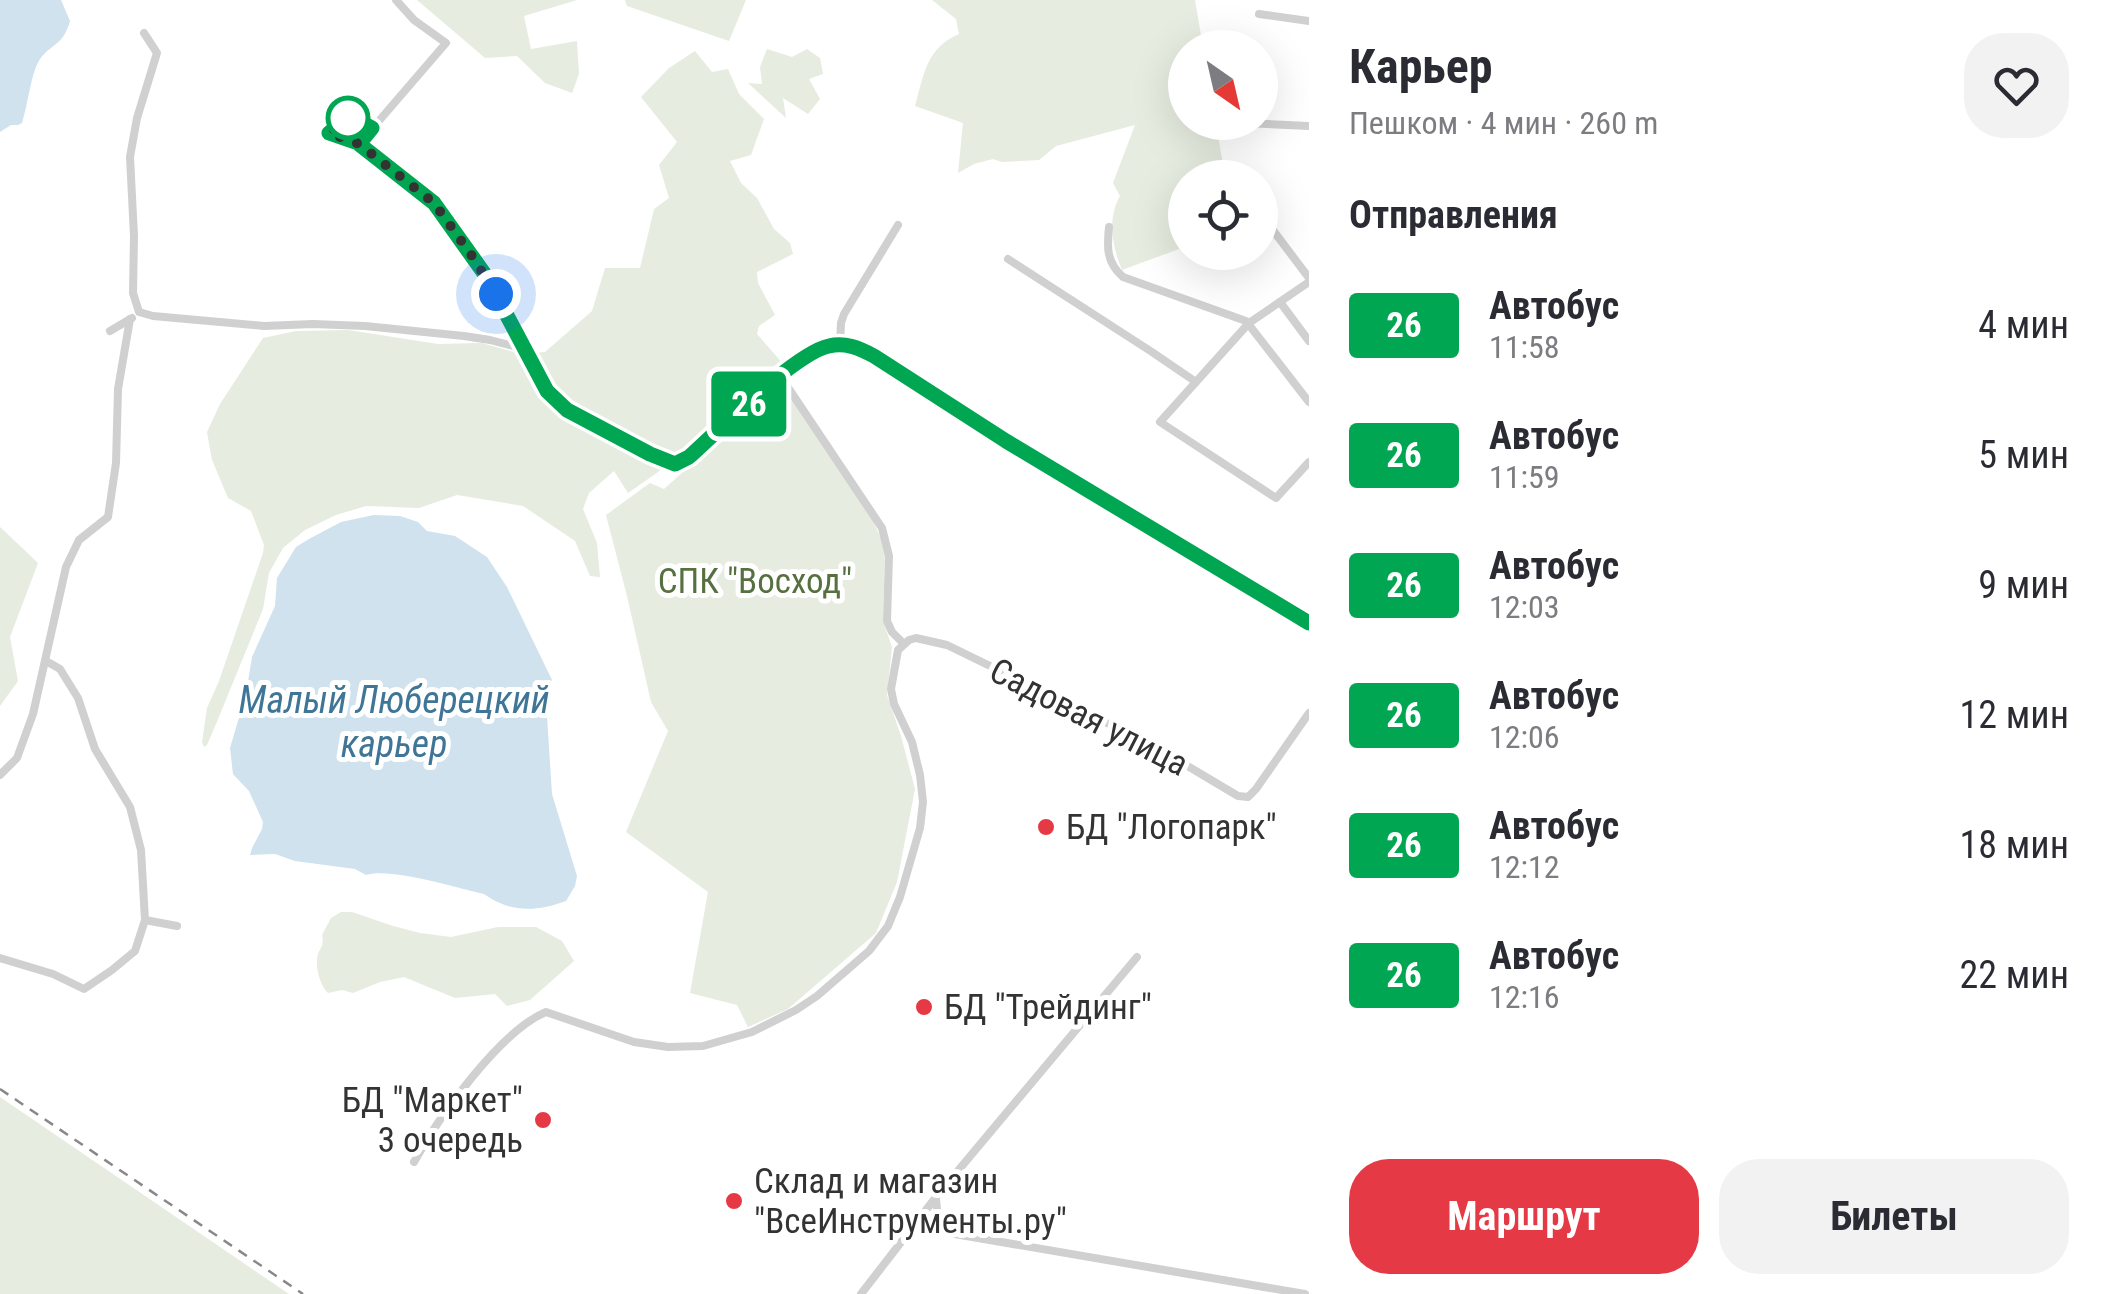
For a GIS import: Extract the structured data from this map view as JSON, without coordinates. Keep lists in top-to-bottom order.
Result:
{
  "streets": {
    "street": ["Садовая улица"]
  },
  "water": ["Малый Люберецкий карьер"],
  "parks": ["СПК \"Восход\""],
  "places": [
    "БД \"Логопарк\"",
    "БД \"Трейдинг\"",
    "БД \"Маркет\" 3 очередь",
    "Склад и магазин \"ВсеИнструменты.ру\""
  ],
  "lines": ["bus line 26"],
  "north": "bottom right",
  "page": {
    "on_map": "26",
    "heading": [
      ["Карьер", "Пешком · 4 мин · 260 m"],
      "Отправления"
    ],
    "list": [
      {
        "mark": "26",
        "name": "Автобус",
        "note": "11:58",
        "value": "4 мин"
      },
      {
        "mark": "26",
        "name": "Автобус",
        "note": "11:59",
        "value": "5 мин"
      },
      {
        "mark": "26",
        "name": "Автобус",
        "note": "12:03",
        "value": "9 мин"
      },
      {
        "mark": "26",
        "name": "Автобус",
        "note": "12:06",
        "value": "12 мин"
      },
      {
        "mark": "26",
        "name": "Автобус",
        "note": "12:12",
        "value": "18 мин"
      },
      {
        "mark": "26",
        "name": "Автобус",
        "note": "12:16",
        "value": "22 мин"
      }
    ],
    "buttons": ["Маршрут", "Билеты"]
  }
}
